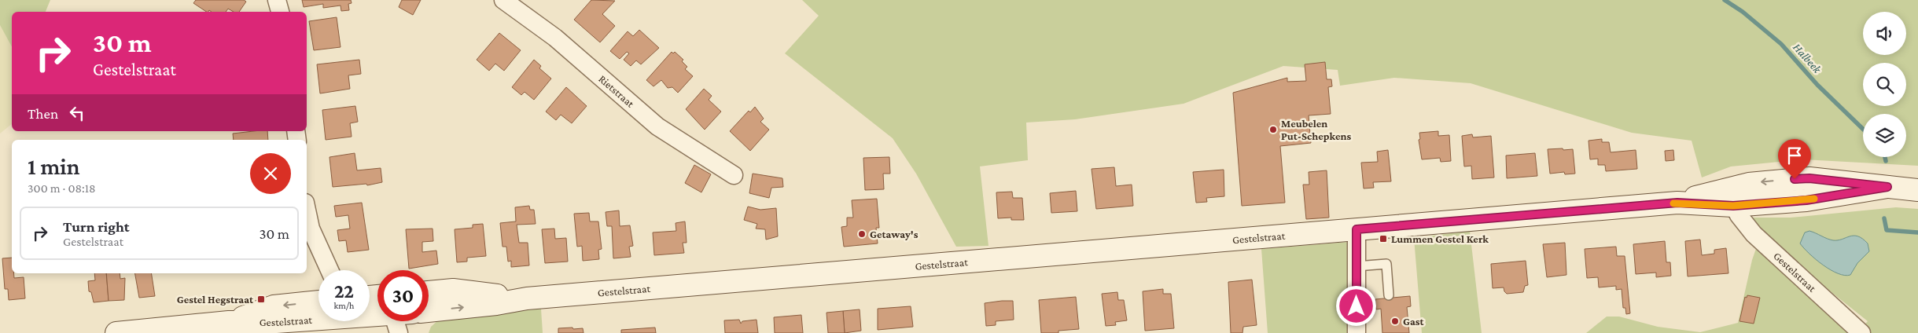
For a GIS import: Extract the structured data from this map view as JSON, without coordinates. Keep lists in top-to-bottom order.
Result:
{
  "streets": {
    "main road": ["Gestelstraat"],
    "street": ["Rietstraat"]
  },
  "water": ["Halbeek"],
  "places": {
    "other": ["Meubelen Put-Schepkens", "Getaway's", "Gast"],
    "transit": ["Lummen Gestel Kerk", "Gestel Hegstraat"]
  },
  "page": {
    "turn": ["30 m", "Gestelstraat"],
    "then": "Then",
    "heading": ["1 min", "300 m · 08:18"],
    "list": [
      {
        "name": "Turn right",
        "note": "Gestelstraat",
        "value": "30 m"
      }
    ],
    "speed": "22 km/h",
    "limit": "30"
  }
}
